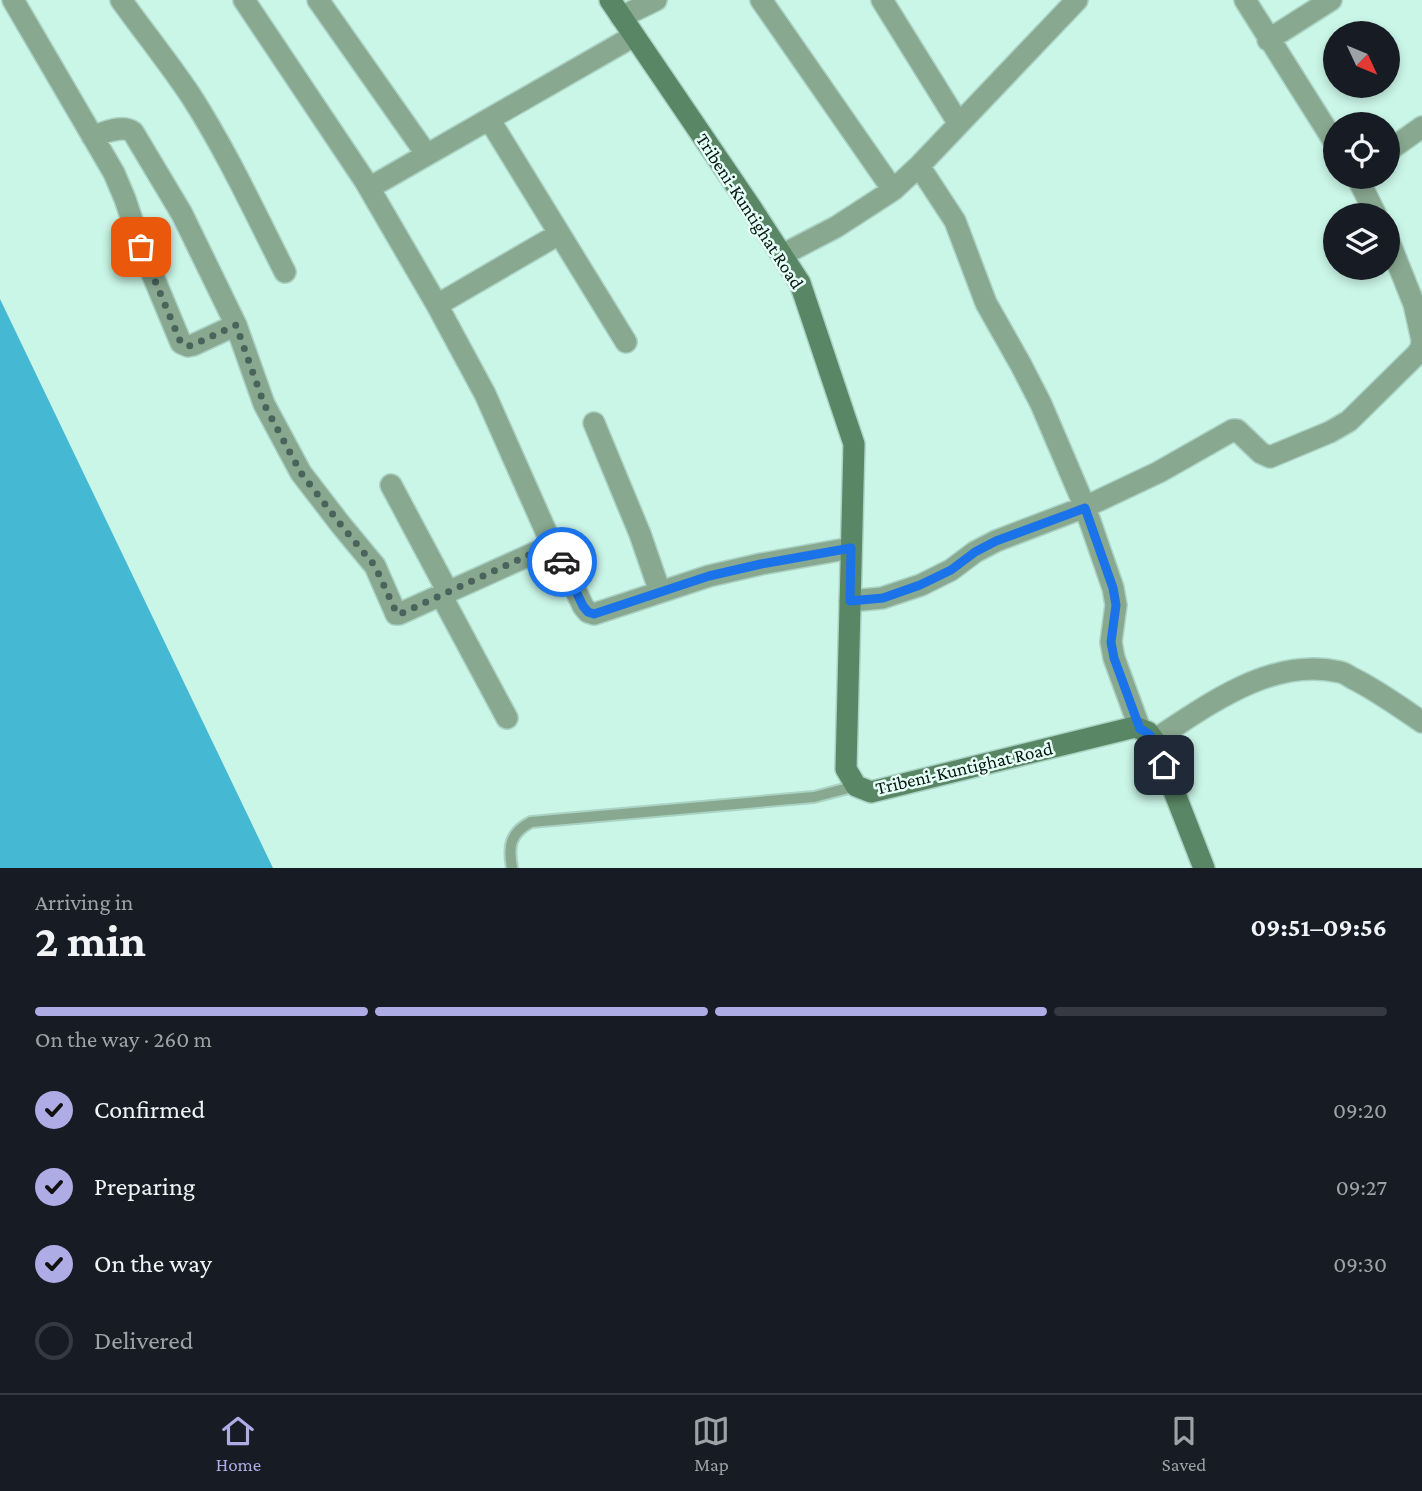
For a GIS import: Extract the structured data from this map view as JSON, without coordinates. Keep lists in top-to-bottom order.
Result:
{
  "streets": {
    "main road": ["Tribeni-Kuntighat Road"]
  },
  "north": "bottom right",
  "page": {
    "heading": ["2 min", "Arriving in", "09:51–09:56"],
    "bar": "On the way · 260 m",
    "list": [
      ["Confirmed", "09:20"],
      ["Preparing", "09:27"],
      ["On the way", "09:30"],
      "Delivered"
    ],
    "tabs": ["Home", "Map", "Saved"]
  }
}
